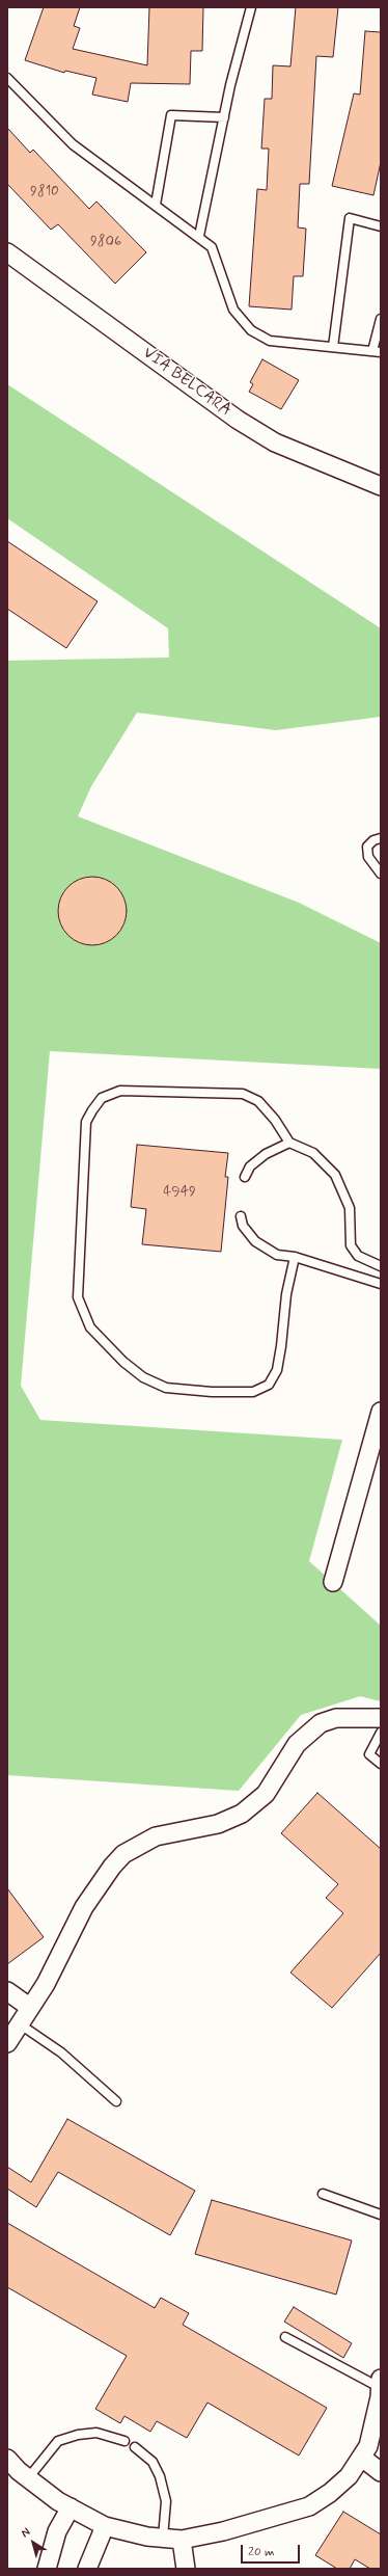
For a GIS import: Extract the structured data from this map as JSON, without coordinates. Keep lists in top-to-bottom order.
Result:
{
  "streets": {
    "street": ["VIA BELCARA"]
  },
  "house_numbers": ["9810", "9806", "4949"],
  "scale_bar": "20 m",
  "north": "top left"
}
